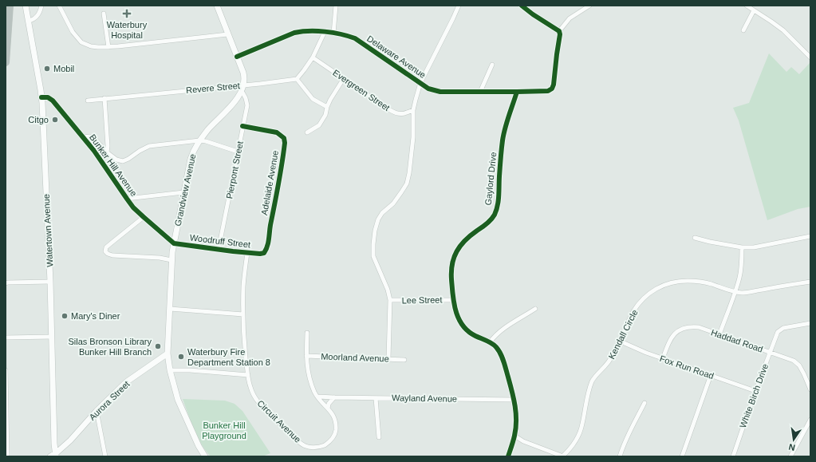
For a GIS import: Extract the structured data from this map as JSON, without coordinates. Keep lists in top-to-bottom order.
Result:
{
  "streets": {
    "main road": ["Grandview Avenue", "Watertown Avenue", "Aurora Street"],
    "street": [
      "Delaware Avenue",
      "Revere Street",
      "Evergreen Street",
      "Bunker Hill Avenue",
      "Pierpont Street",
      "Gaylord Drive",
      "Adelaide Avenue",
      "Woodruff Street",
      "Lee Street",
      "Kendall Circle",
      "Haddad Road",
      "Moorland Avenue",
      "Fox Run Road",
      "White Birch Drive",
      "Wayland Avenue",
      "Circuit Avenue"
    ]
  },
  "crossings": [
    ["Delaware Avenue", "Gaylord Drive"],
    ["Delaware Avenue", "Grandview Avenue"],
    ["Revere Street", "Grandview Avenue"],
    ["Bunker Hill Avenue", "Grandview Avenue"],
    ["Bunker Hill Avenue", "Watertown Avenue"],
    ["Bunker Hill Avenue", "Woodruff Street"],
    ["Pierpont Street", "Adelaide Avenue"],
    ["Pierpont Street", "Grandview Avenue"],
    ["Pierpont Street", "Woodruff Street"],
    ["Gaylord Drive", "Lee Street"],
    ["Gaylord Drive", "Wayland Avenue"],
    ["Adelaide Avenue", "Woodruff Street"],
    ["Grandview Avenue", "Woodruff Street"],
    ["Watertown Avenue", "Aurora Street"],
    ["Woodruff Street", "Circuit Avenue"],
    ["Kendall Circle", "Fox Run Road"],
    ["Haddad Road", "Fox Run Road"],
    ["Haddad Road", "White Birch Drive"],
    ["Moorland Avenue", "Circuit Avenue"],
    ["Fox Run Road", "White Birch Drive"],
    ["Wayland Avenue", "Circuit Avenue"]
  ],
  "parks": ["Bunker Hill Playground"],
  "places": {
    "health": ["Waterbury Hospital"],
    "other": [
      "Mobil",
      "Citgo",
      "Mary's Diner",
      "Silas Bronson Library Bunker Hill Branch",
      "Waterbury Fire Department Station 8"
    ]
  },
  "north": "bottom"
}
